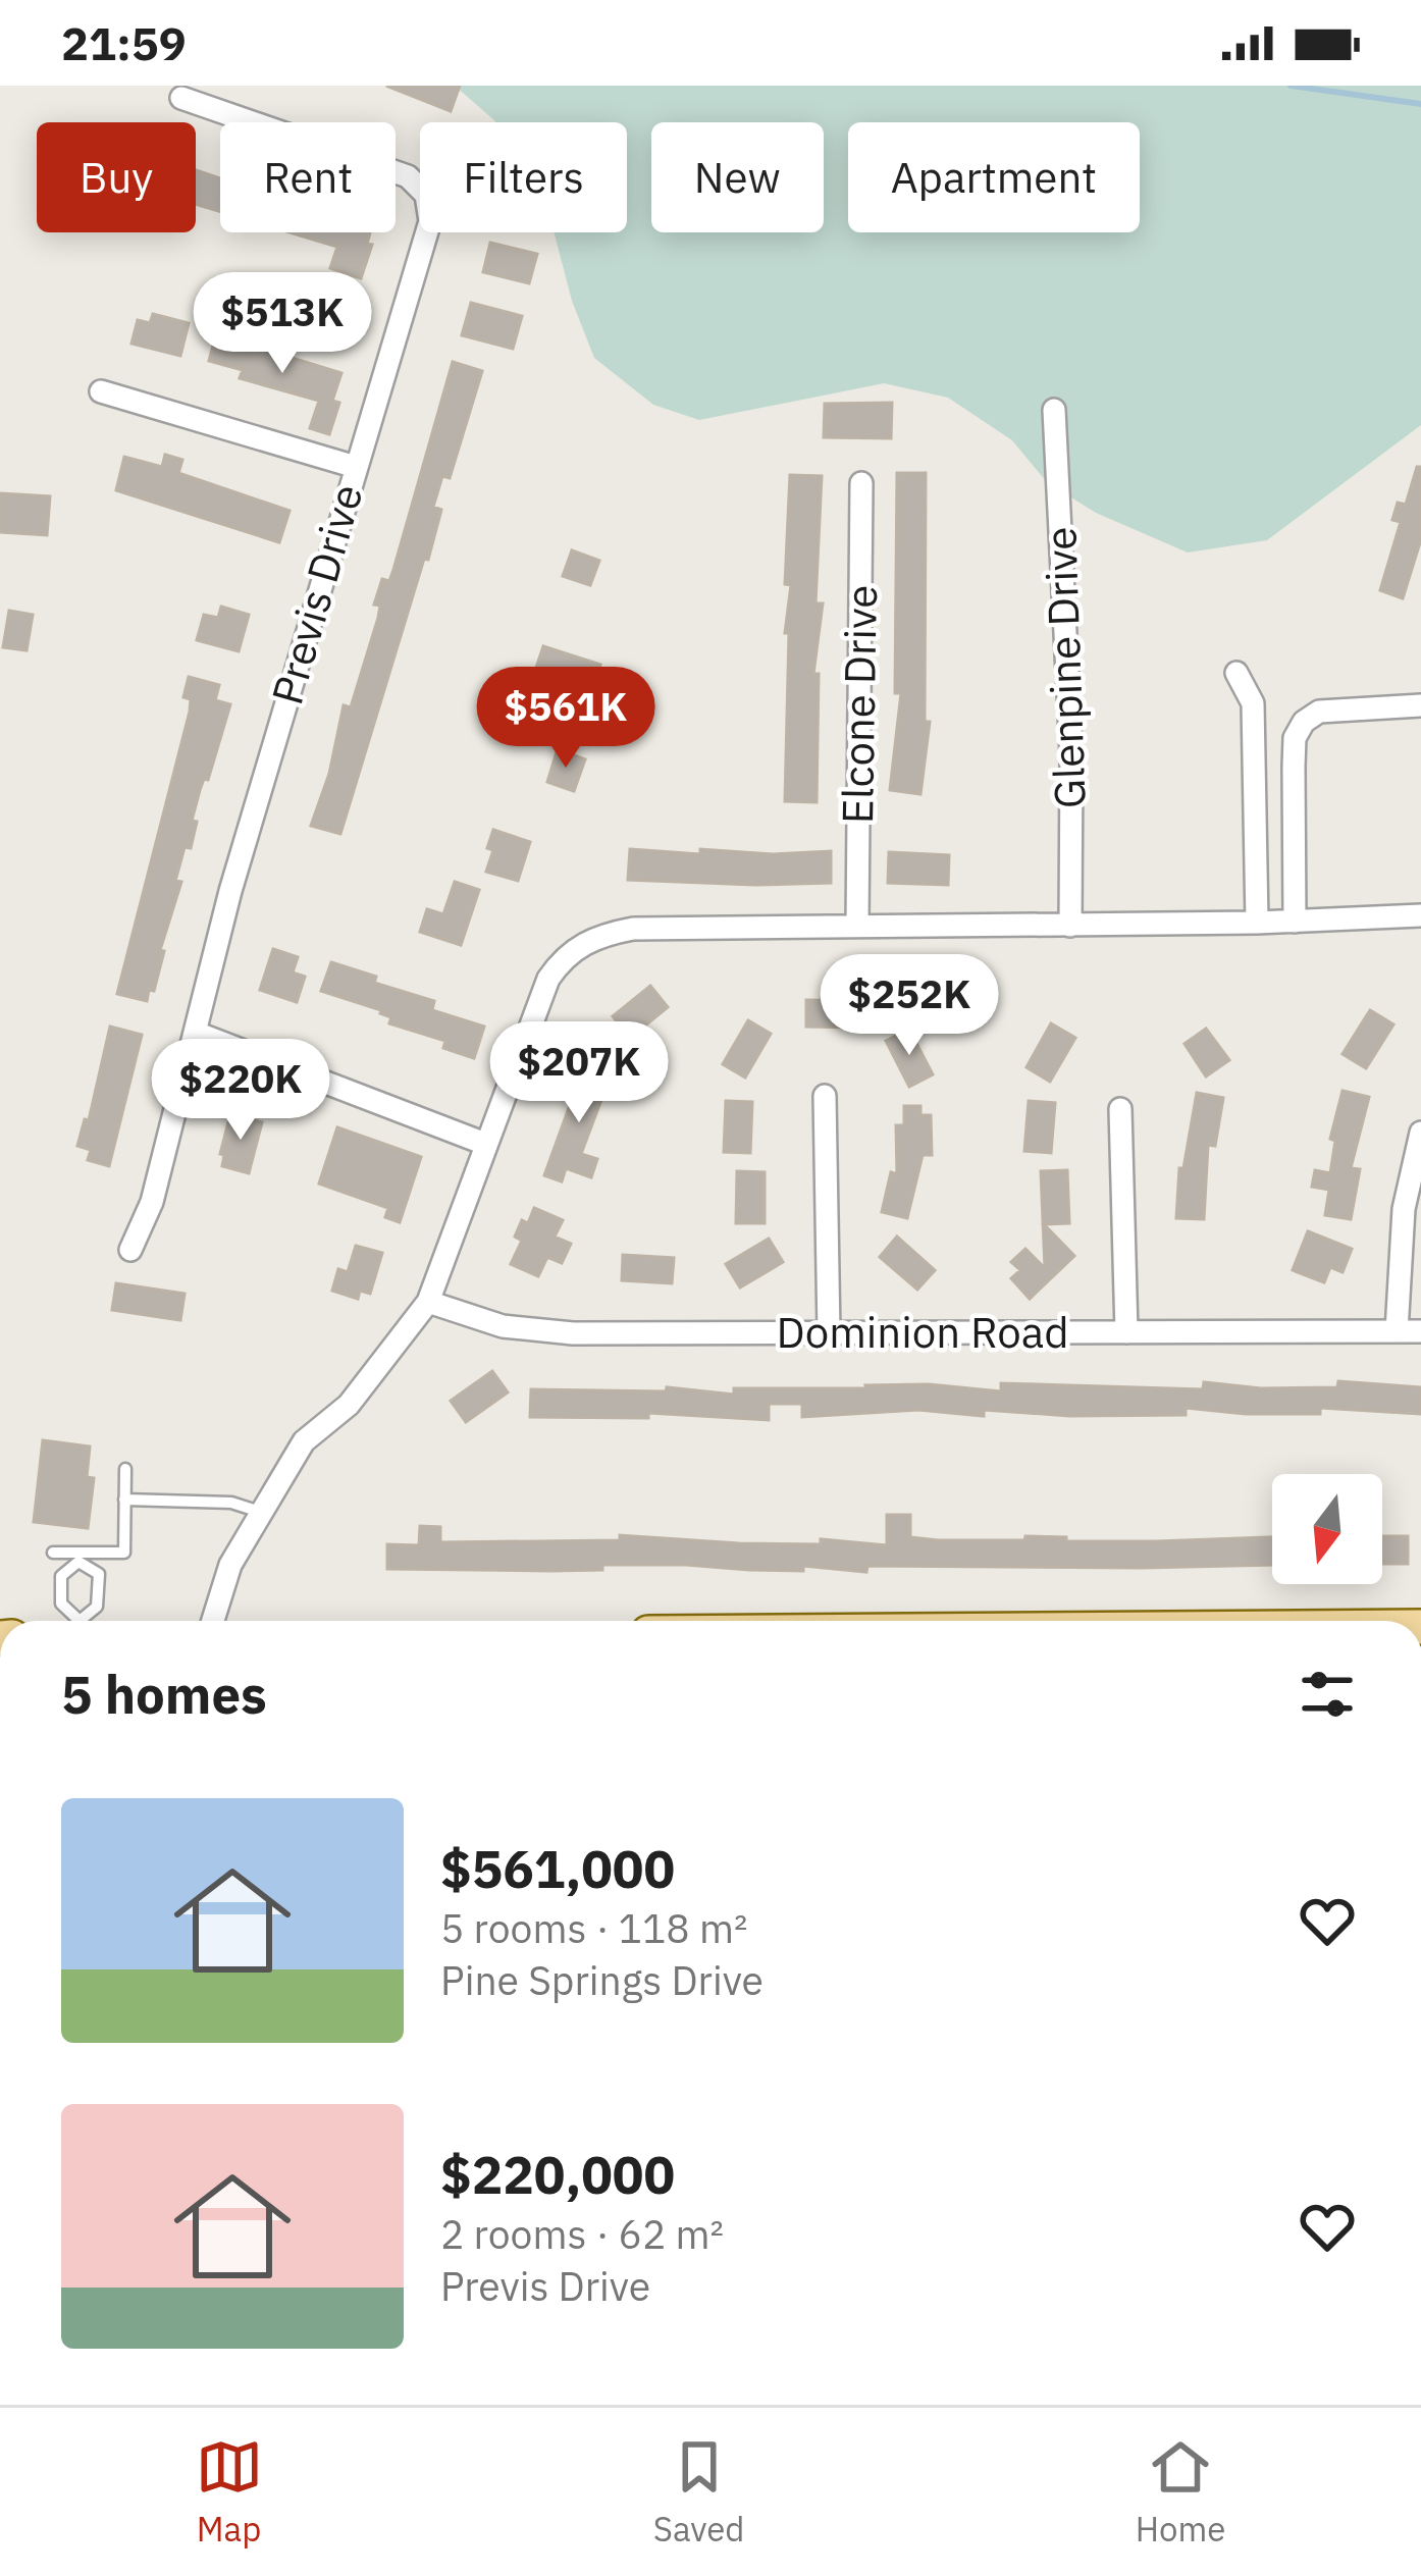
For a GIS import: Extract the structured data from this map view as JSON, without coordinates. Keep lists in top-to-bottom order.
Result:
{
  "streets": {
    "street": [
      "Previs Drive",
      "Glenpine Drive",
      "Elcone Drive",
      "Dominion Road"
    ]
  },
  "north": "bottom",
  "page": {
    "status": "21:59",
    "chip": [
      "Buy",
      "Rent",
      "Filters",
      "New",
      "Apartment"
    ],
    "price": [
      "$513K",
      "$561K",
      "$252K",
      "$207K",
      "$220K"
    ],
    "heading": "5 homes",
    "list": [
      {
        "name": "$561,000",
        "note": "5 rooms · 118 m² · Pine Springs Drive"
      },
      {
        "name": "$220,000",
        "note": "2 rooms · 62 m² · Previs Drive"
      }
    ],
    "tabs": ["Map", "Saved", "Home"]
  }
}
